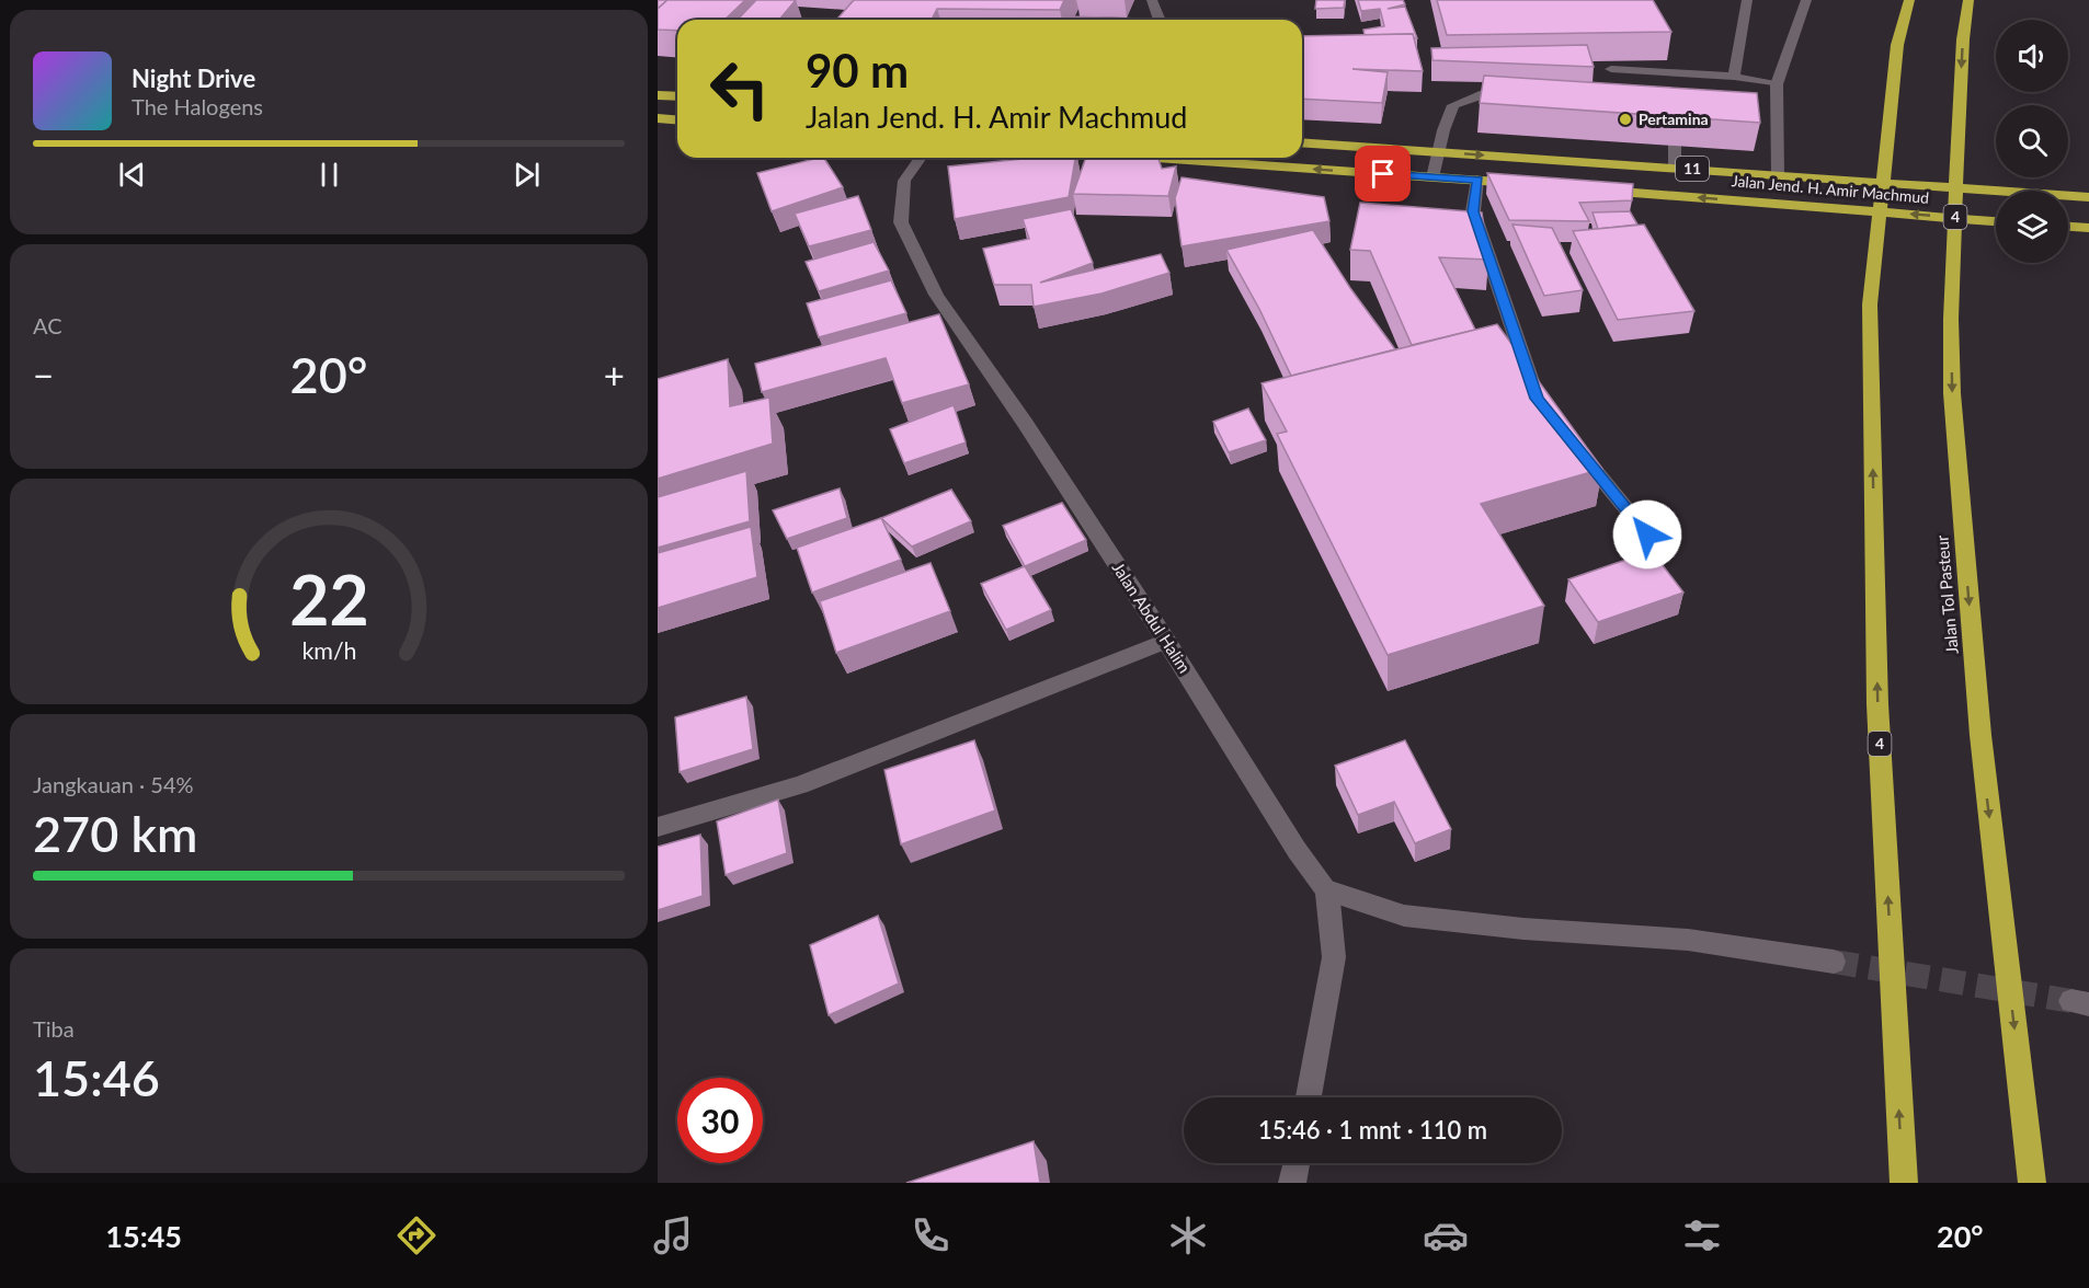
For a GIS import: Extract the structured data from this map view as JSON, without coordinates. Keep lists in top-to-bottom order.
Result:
{
  "streets": {
    "highway": [
      "11",
      "Jalan Jend. H. Amir Machmud",
      "4",
      "Jalan Tol Pasteur"
    ],
    "street": ["Jalan Abdul Halim"]
  },
  "places": ["Pertamina"],
  "page": {
    "turn": ["90 m", "Jalan Jend. H. Amir Machmud"],
    "song": ["Night Drive", "The Halogens"],
    "tile": [
      "AC",
      ["Jangkauan · 54%", "270 km"],
      ["Tiba", "15:46"]
    ],
    "heat": ["−", "20°", "+"],
    "limit": "30",
    "trip": "15:46 · 1 mnt · 110 m",
    "tabs": ["15:45", "20°"],
    "gauge": ["22", "km/h"]
  }
}
